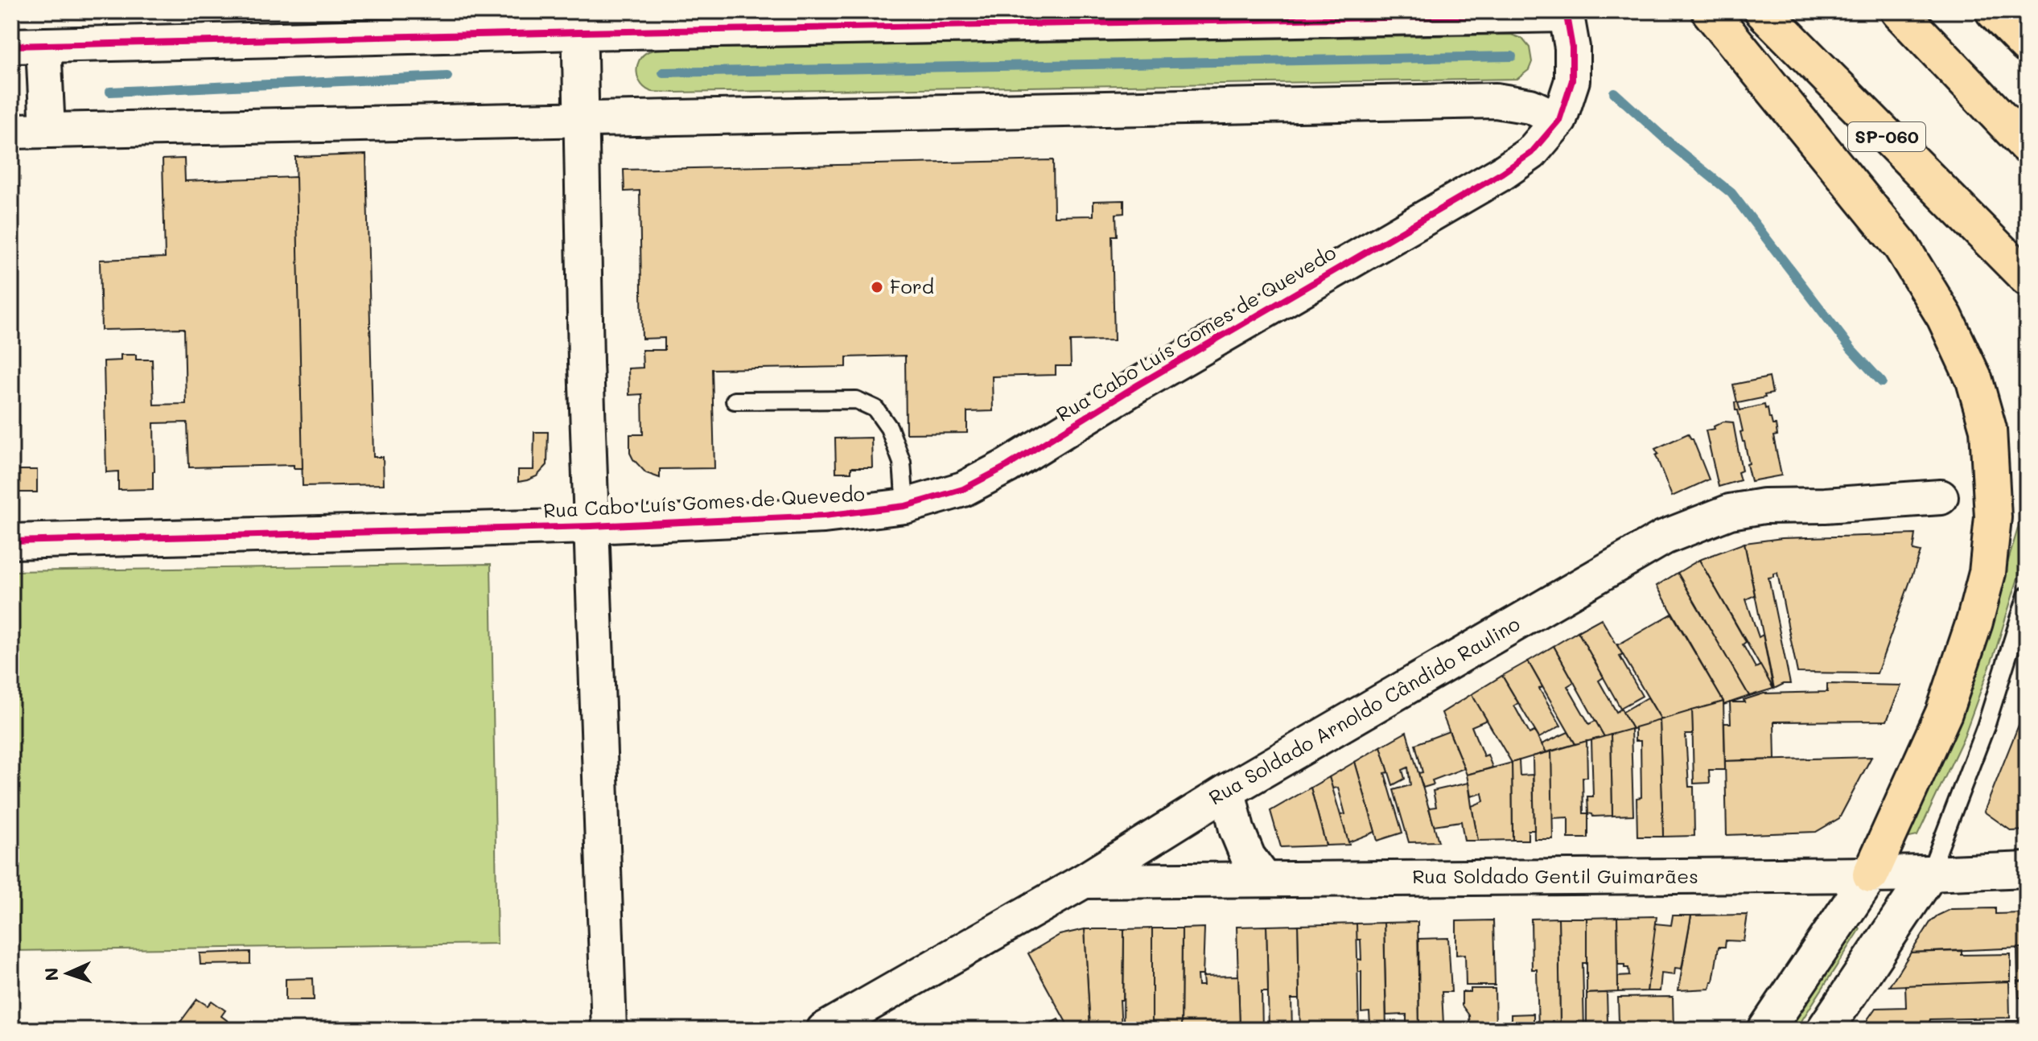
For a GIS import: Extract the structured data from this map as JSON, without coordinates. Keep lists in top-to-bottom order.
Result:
{
  "streets": {
    "highway": ["SP-060"],
    "main road": ["Rua Soldado Gentil Guimarães"],
    "street": ["Rua Cabo Luís Gomes de Quevedo", "Rua Soldado Arnoldo Cândido Raulino"]
  },
  "crossings": [
    ["Rua Soldado Arnoldo Cândido Raulino", "Rua Soldado Gentil Guimarães"]
  ],
  "places": ["Ford"],
  "north": "left"
}
